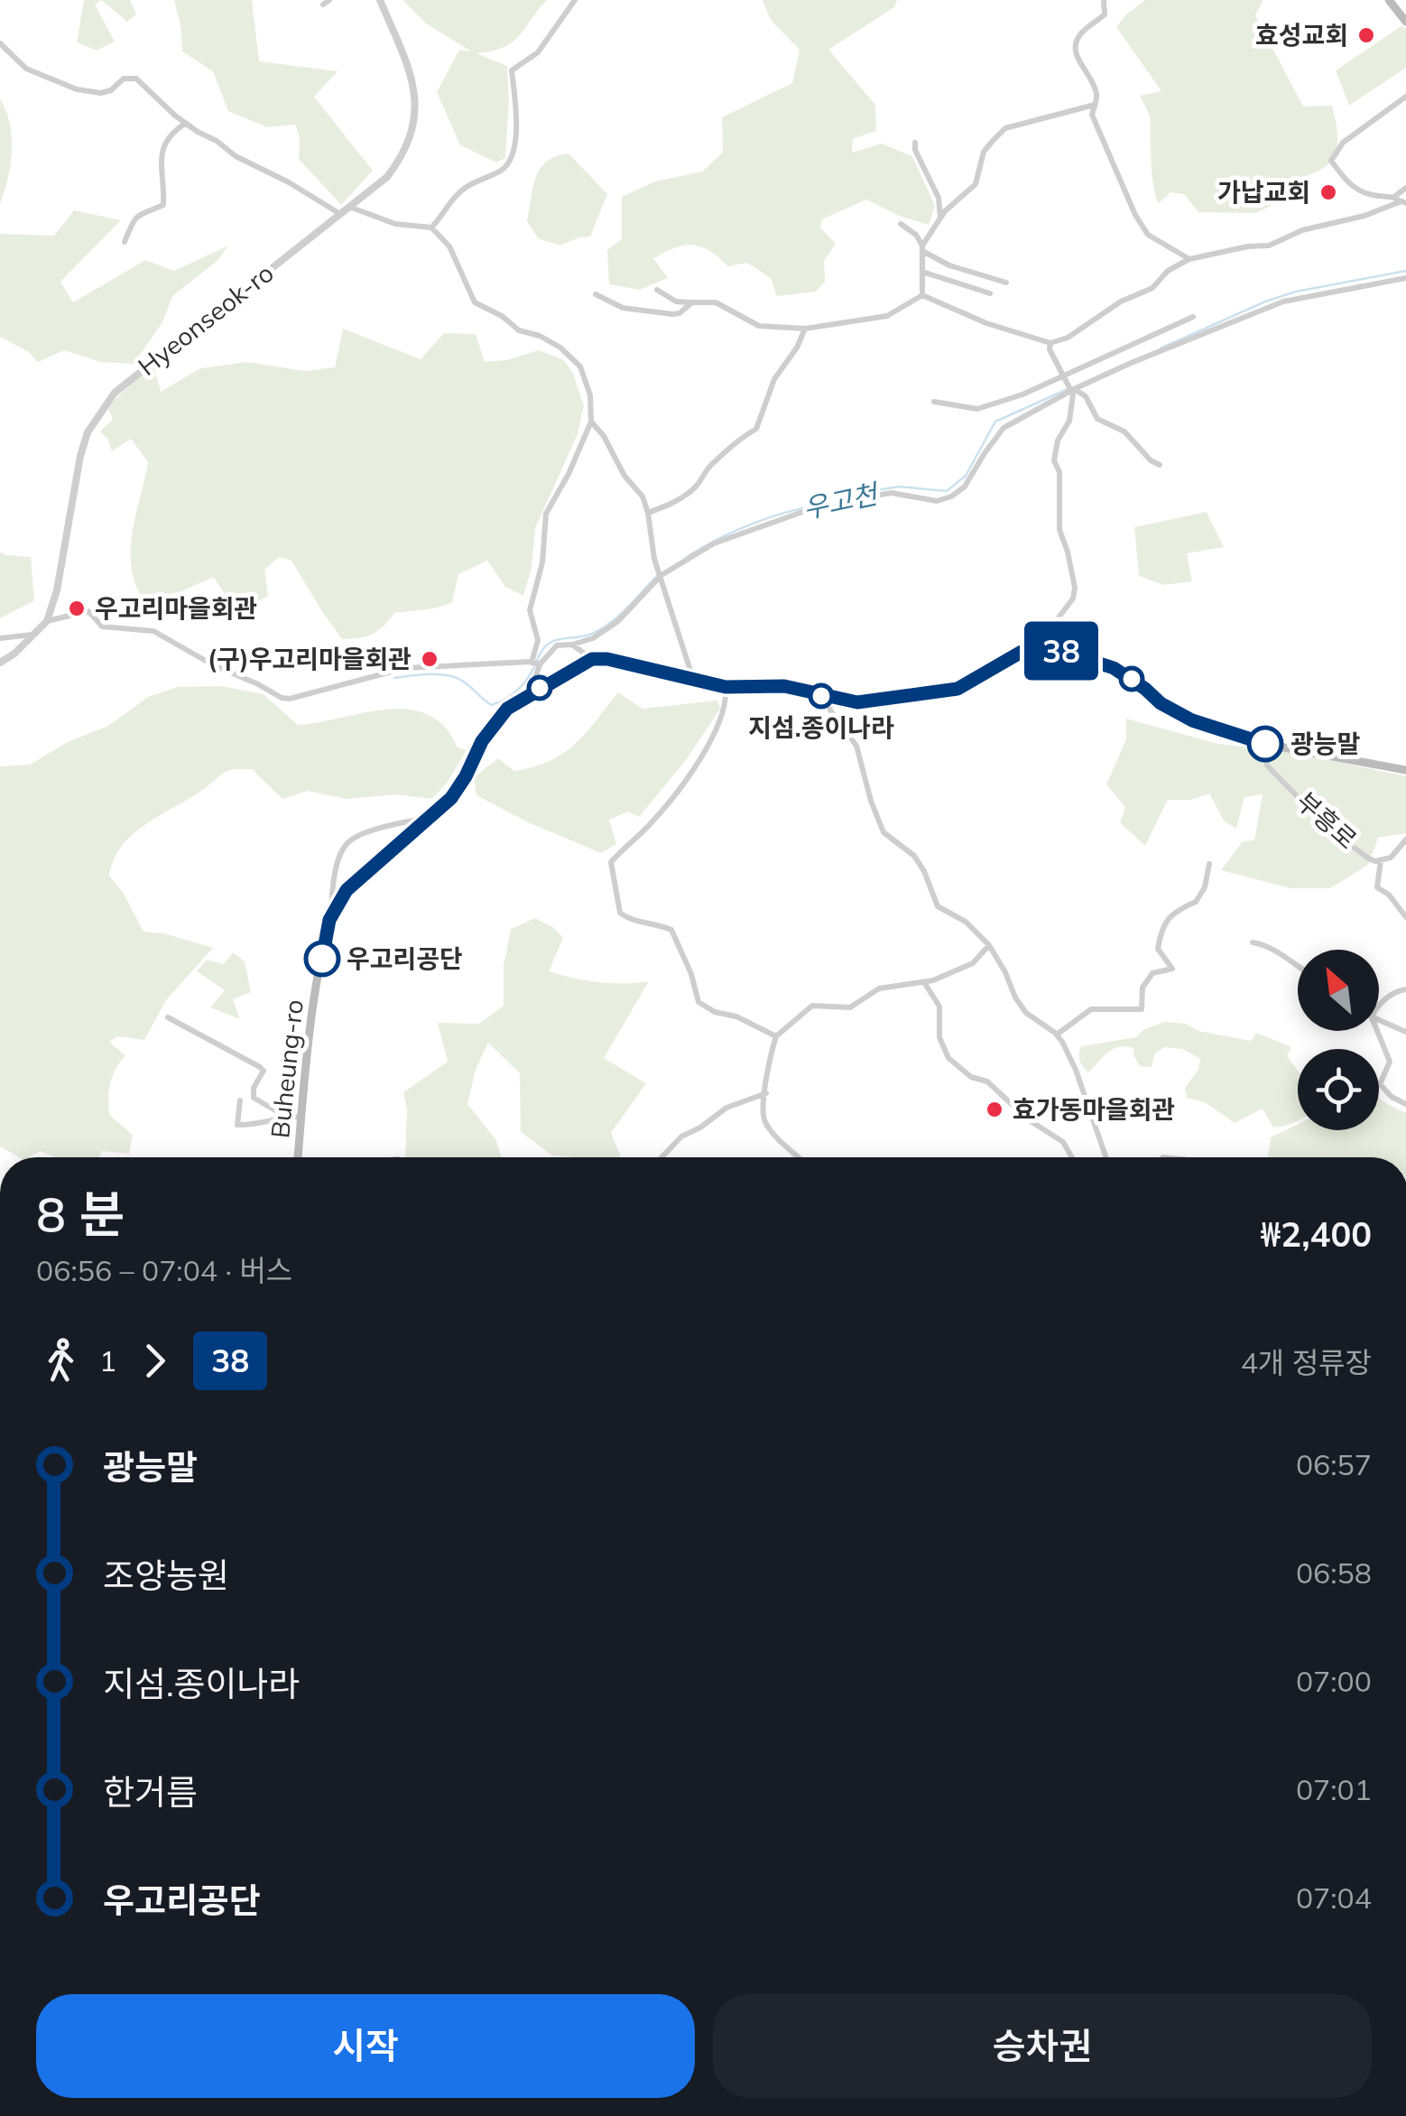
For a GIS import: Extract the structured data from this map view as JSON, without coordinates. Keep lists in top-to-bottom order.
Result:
{
  "streets": {
    "main road": ["Buheung-ro"],
    "street": ["Hyeonseok-ro", "부흥로"]
  },
  "water": ["우고천"],
  "places": [
    "효성교회",
    "가납교회",
    "우고리마을회관",
    "(구)우고리마을회관",
    "지섬.종이나라",
    "광능말",
    "우고리공단",
    "효가동마을회관"
  ],
  "lines": ["bus line 38"],
  "north": "top left",
  "page": {
    "on_map": "38",
    "heading": ["8 분", "06:56 – 07:04 · 버스", "₩2,400"],
    "legs": ["1", "38", "4개 정류장"],
    "list": [
      {
        "name": "광능말",
        "value": "06:57"
      },
      {
        "name": "조양농원",
        "value": "06:58"
      },
      {
        "name": "지섬.종이나라",
        "value": "07:00"
      },
      {
        "name": "한거름",
        "value": "07:01"
      },
      {
        "name": "우고리공단",
        "value": "07:04"
      }
    ],
    "buttons": ["시작", "승차권"]
  }
}
